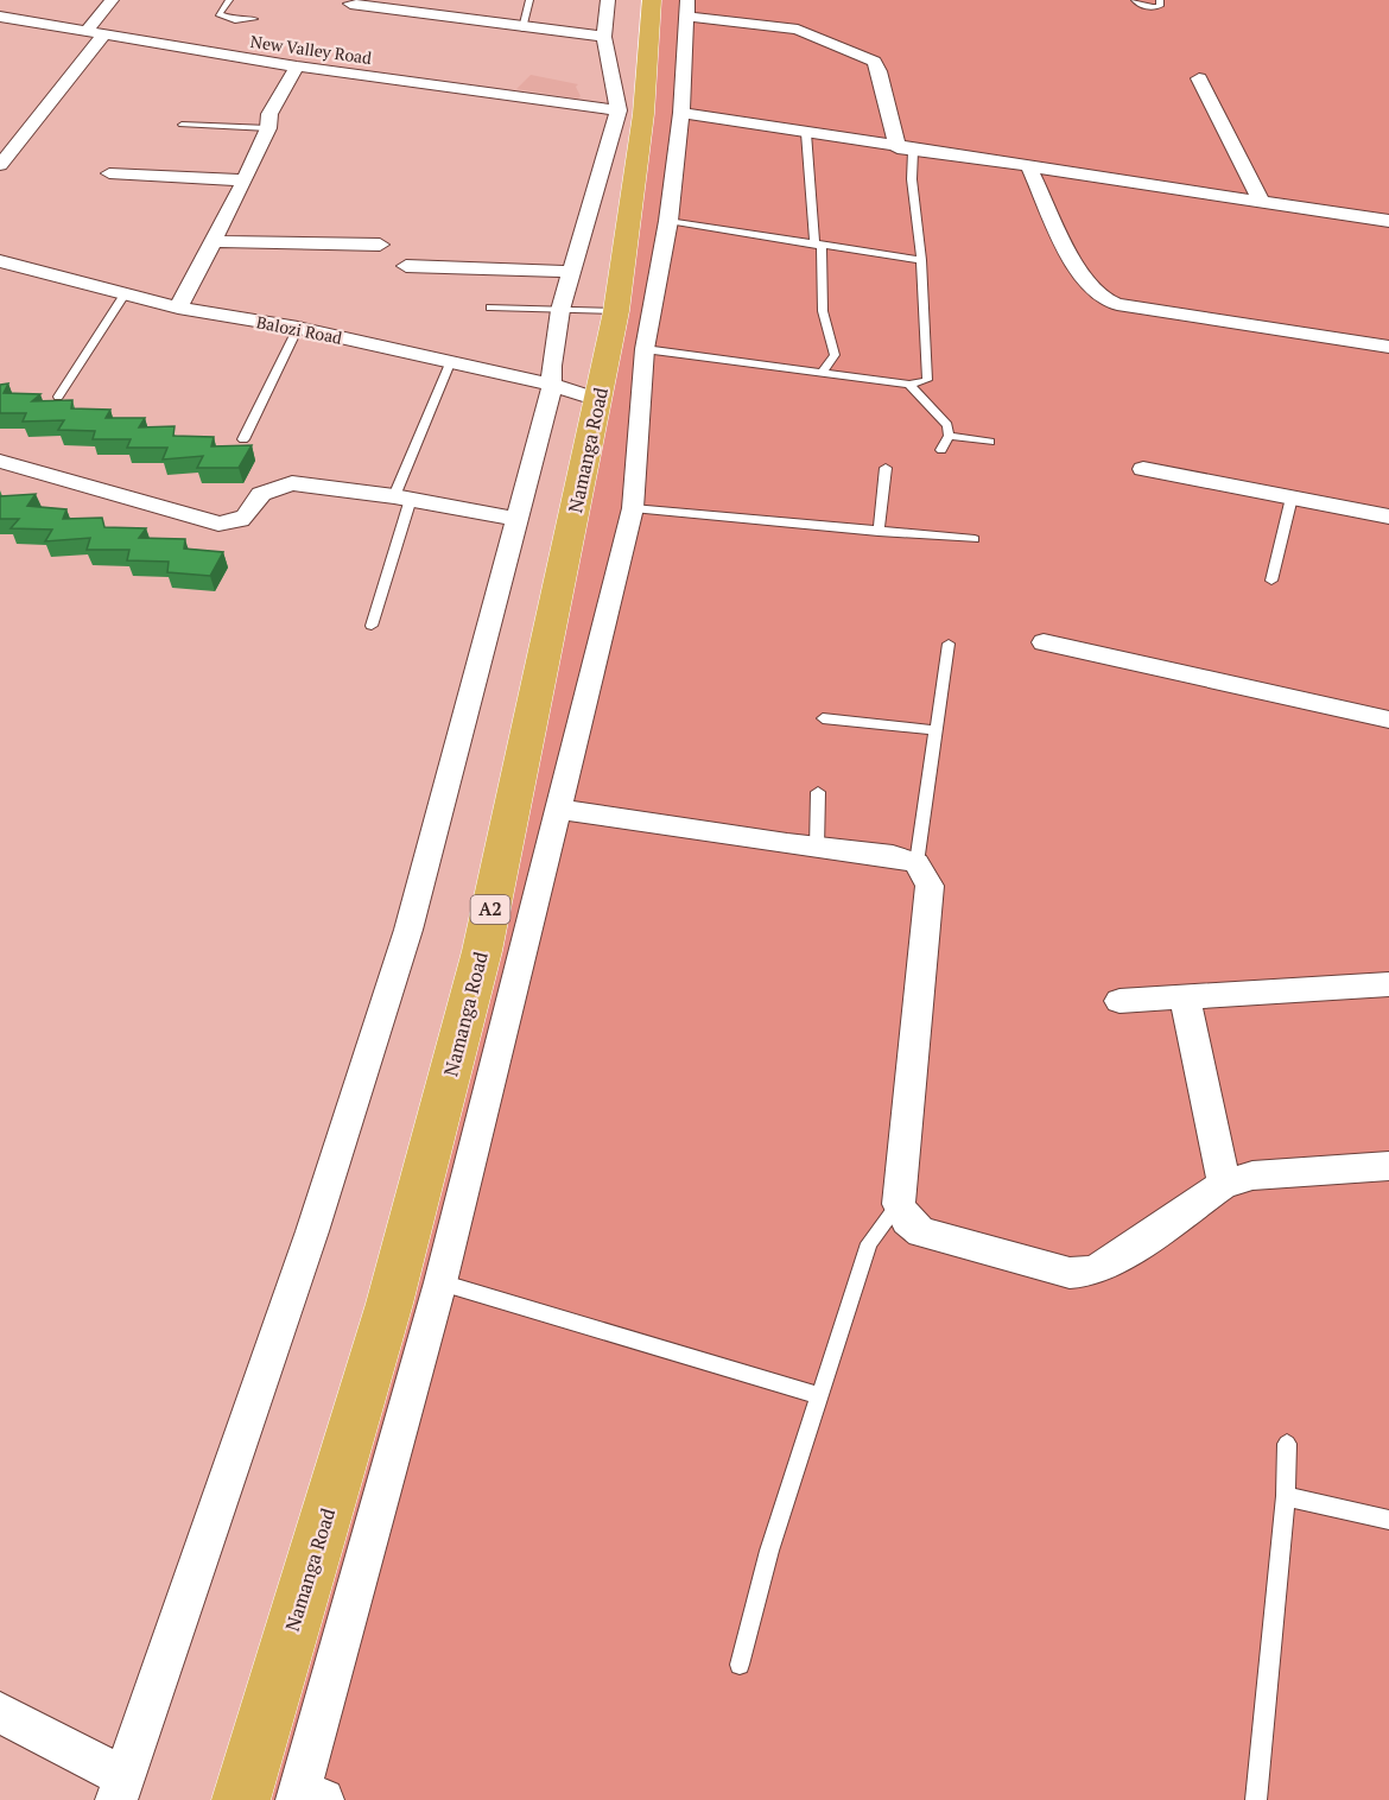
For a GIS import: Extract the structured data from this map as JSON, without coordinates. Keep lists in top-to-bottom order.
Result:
{
  "streets": {
    "highway": ["Namanga Road", "A2"],
    "street": ["New Valley Road", "Balozi Road"]
  },
  "crossings": [
    ["Balozi Road", "Namanga Road"]
  ]
}
